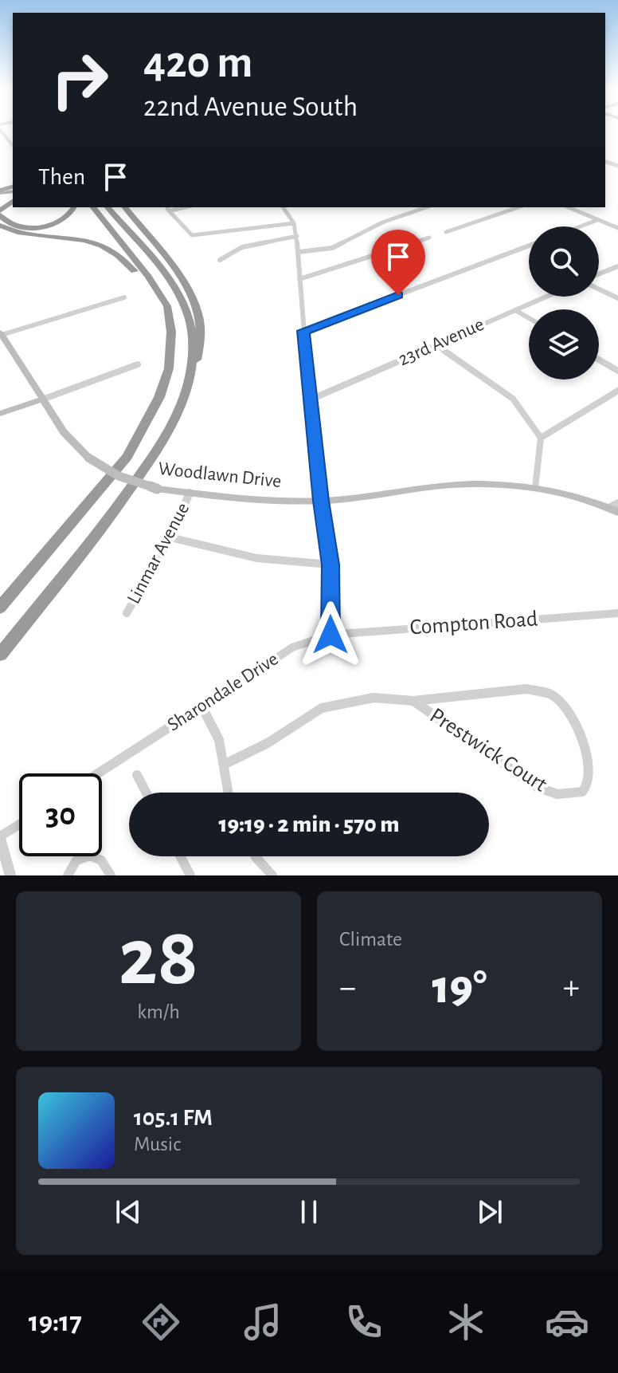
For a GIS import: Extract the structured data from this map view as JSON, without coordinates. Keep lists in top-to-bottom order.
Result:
{
  "streets": {
    "main road": ["Woodlawn Drive"],
    "street": [
      "23rd Avenue",
      "Linmar Avenue",
      "Compton Road",
      "Sharondale Drive",
      "Prestwick Court"
    ]
  },
  "crossings": [
    ["Woodlawn Drive", "Linmar Avenue"],
    ["Compton Road", "Sharondale Drive"]
  ],
  "page": {
    "turn": ["420 m", "22nd Avenue South"],
    "then": "Then",
    "limit": "30",
    "trip": "19:19 · 2 min · 570 m",
    "tile": [
      ["28", "km/h"],
      "Climate"
    ],
    "heat": ["−", "19°", "+"],
    "song": ["105.1 FM", "Music"],
    "tabs": "19:17"
  }
}
